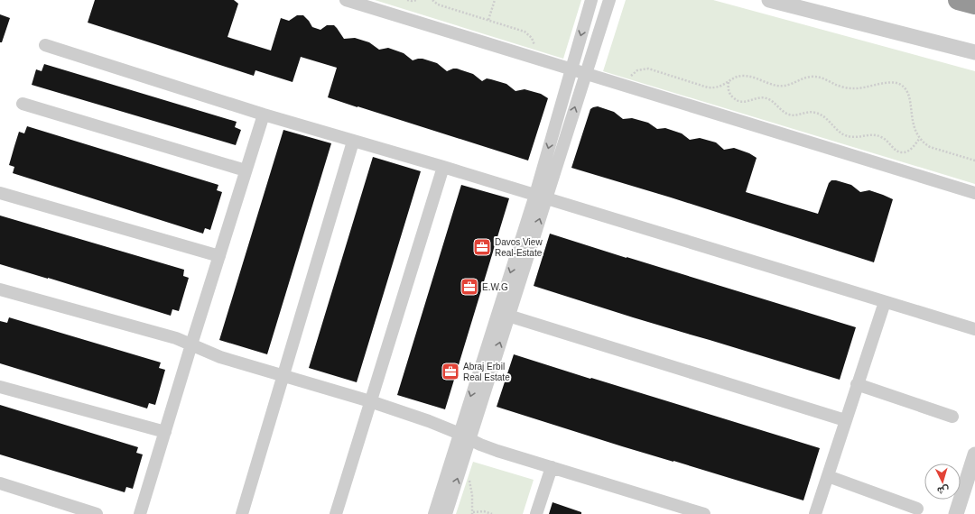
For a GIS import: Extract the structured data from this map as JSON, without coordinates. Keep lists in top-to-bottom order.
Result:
{
  "places": {
    "office": ["Davos View Real-Estate", "E.W.G", "Abraj Erbil Real Estate"]
  },
  "north": "bottom"
}
